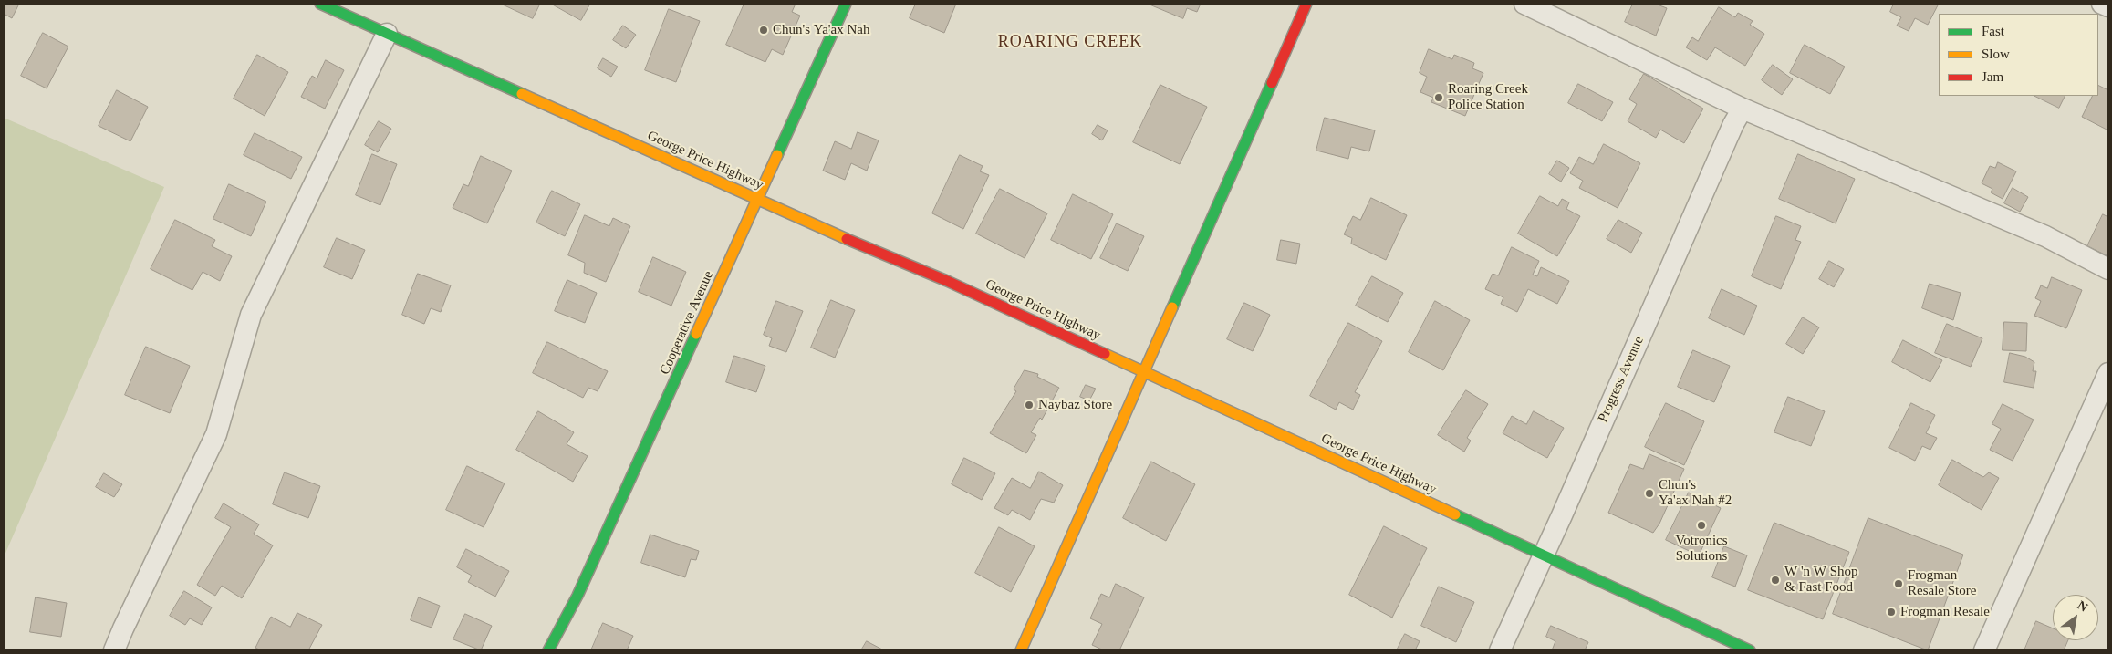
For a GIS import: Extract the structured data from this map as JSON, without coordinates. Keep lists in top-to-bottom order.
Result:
{
  "streets": {
    "main road": ["George Price Highway", "Cooperative Avenue"],
    "street": ["Progress Avenue"]
  },
  "crossings": [
    ["George Price Highway", "Cooperative Avenue"],
    ["George Price Highway", "Progress Avenue"]
  ],
  "districts": ["ROARING CREEK"],
  "places": [
    "Chun's Ya'ax Nah",
    "Roaring Creek Police Station",
    "Naybaz Store",
    "Chun's Ya'ax Nah #2",
    "Votronics Solutions",
    "W 'n W Shop & Fast Food",
    "Frogman Resale Store",
    "Frogman Resale"
  ],
  "legend": ["Fast", "Slow", "Jam"],
  "north": "top right"
}
